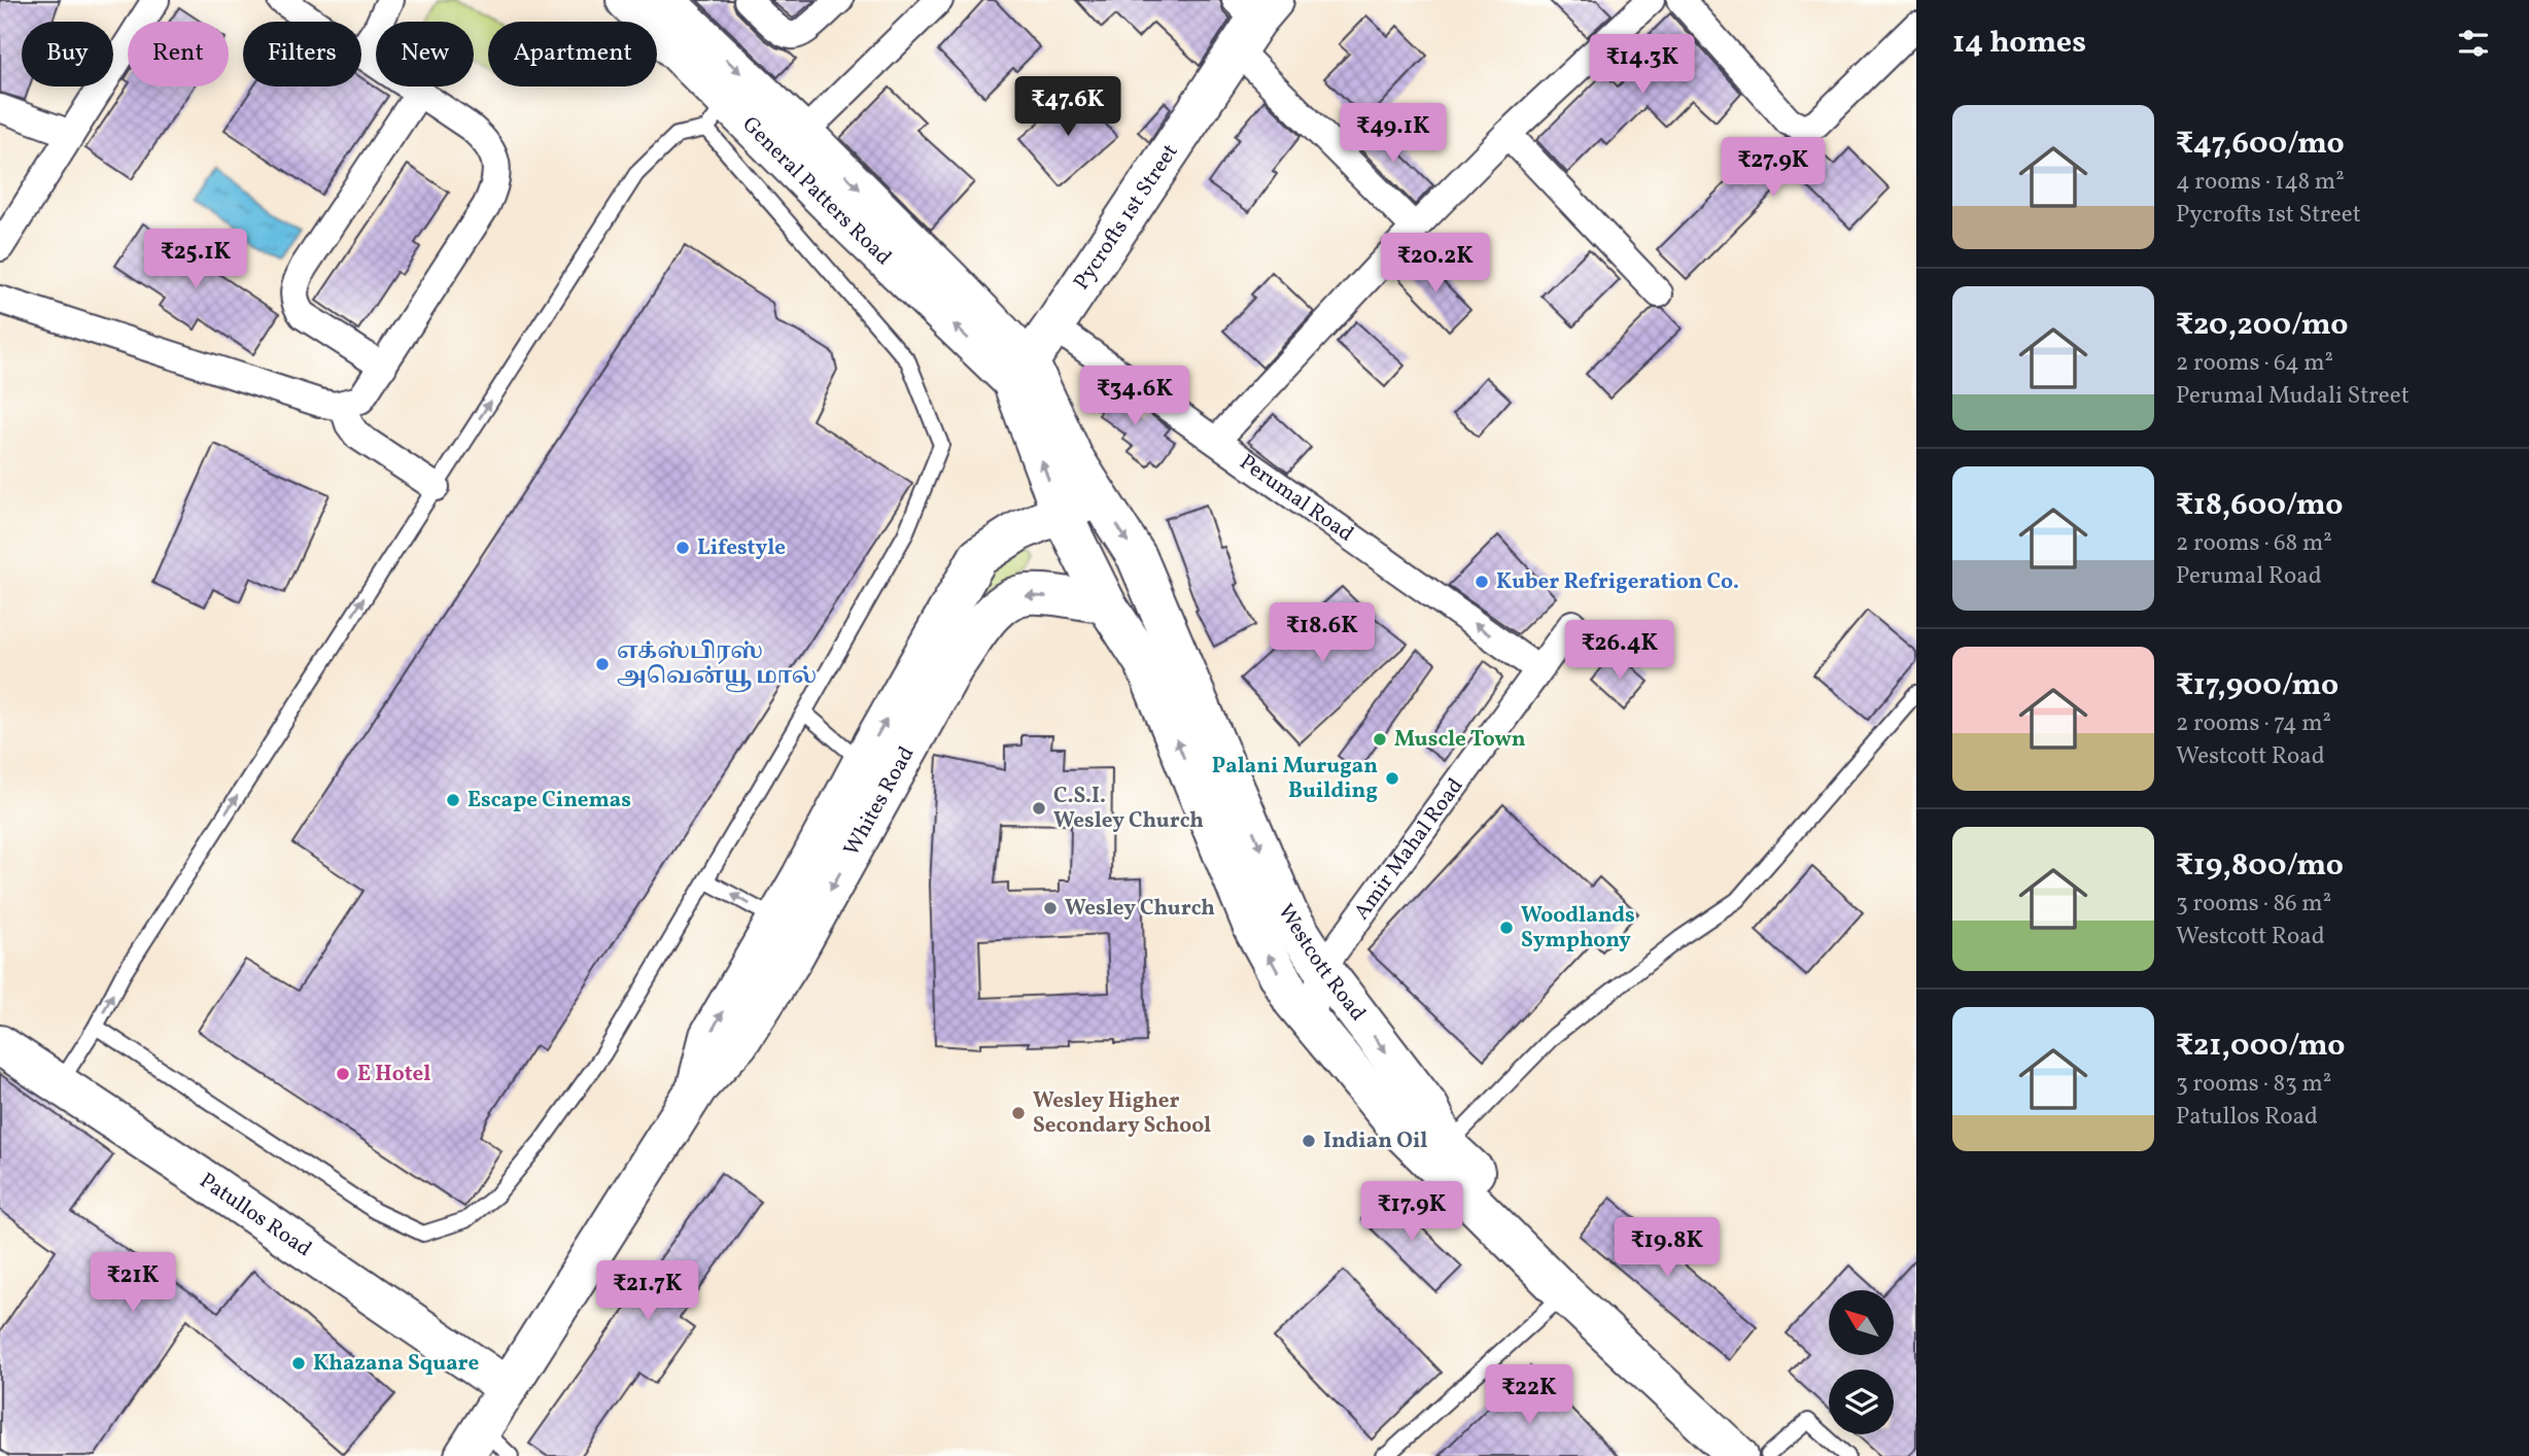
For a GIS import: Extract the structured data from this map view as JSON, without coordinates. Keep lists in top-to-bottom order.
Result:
{
  "streets": {
    "main road": [
      "General Patters Road",
      "Pycrofts 1st Street",
      "Whites Road",
      "Westcott Road",
      "Patullos Road"
    ],
    "street": ["Perumal Road", "Amir Mahal Road"]
  },
  "crossings": [
    ["General Patters Road", "Pycrofts 1st Street"],
    ["General Patters Road", "Westcott Road"],
    ["Pycrofts 1st Street", "Perumal Road"],
    ["Pycrofts 1st Street", "Westcott Road"],
    ["Perumal Road", "Amir Mahal Road"],
    ["Whites Road", "Westcott Road"],
    ["Whites Road", "Patullos Road"],
    ["Amir Mahal Road", "Westcott Road"]
  ],
  "one_way": ["Perumal Road"],
  "places": [
    "Lifestyle",
    "Kuber Refrigeration Co.",
    "எக்ஸ்பிரஸ் அவென்யூ மால்",
    "Muscle Town",
    "Palani Murugan Building",
    "Escape Cinemas",
    "C.S.I. Wesley Church",
    "Wesley Church",
    "Woodlands Symphony",
    "E Hotel",
    "Wesley Higher Secondary School",
    "Indian Oil",
    "Khazana Square"
  ],
  "north": "top left",
  "page": {
    "heading": "14 homes",
    "chip": [
      "Buy",
      "Rent",
      "Filters",
      "New",
      "Apartment"
    ],
    "price": [
      "₹14.3K",
      "₹47.6K",
      "₹49.1K",
      "₹27.9K",
      "₹25.1K",
      "₹20.2K",
      "₹34.6K",
      "₹18.6K",
      "₹26.4K",
      "₹17.9K",
      "₹19.8K",
      "₹21K",
      "₹21.7K",
      "₹22K"
    ],
    "list": [
      {
        "name": "₹47,600/mo",
        "note": "4 rooms · 148 m² · Pycrofts 1st Street"
      },
      {
        "name": "₹20,200/mo",
        "note": "2 rooms · 64 m² · Perumal Mudali Street"
      },
      {
        "name": "₹18,600/mo",
        "note": "2 rooms · 68 m² · Perumal Road"
      },
      {
        "name": "₹17,900/mo",
        "note": "2 rooms · 74 m² · Westcott Road"
      },
      {
        "name": "₹19,800/mo",
        "note": "3 rooms · 86 m² · Westcott Road"
      },
      {
        "name": "₹21,000/mo",
        "note": "3 rooms · 83 m² · Patullos Road"
      }
    ]
  }
}
